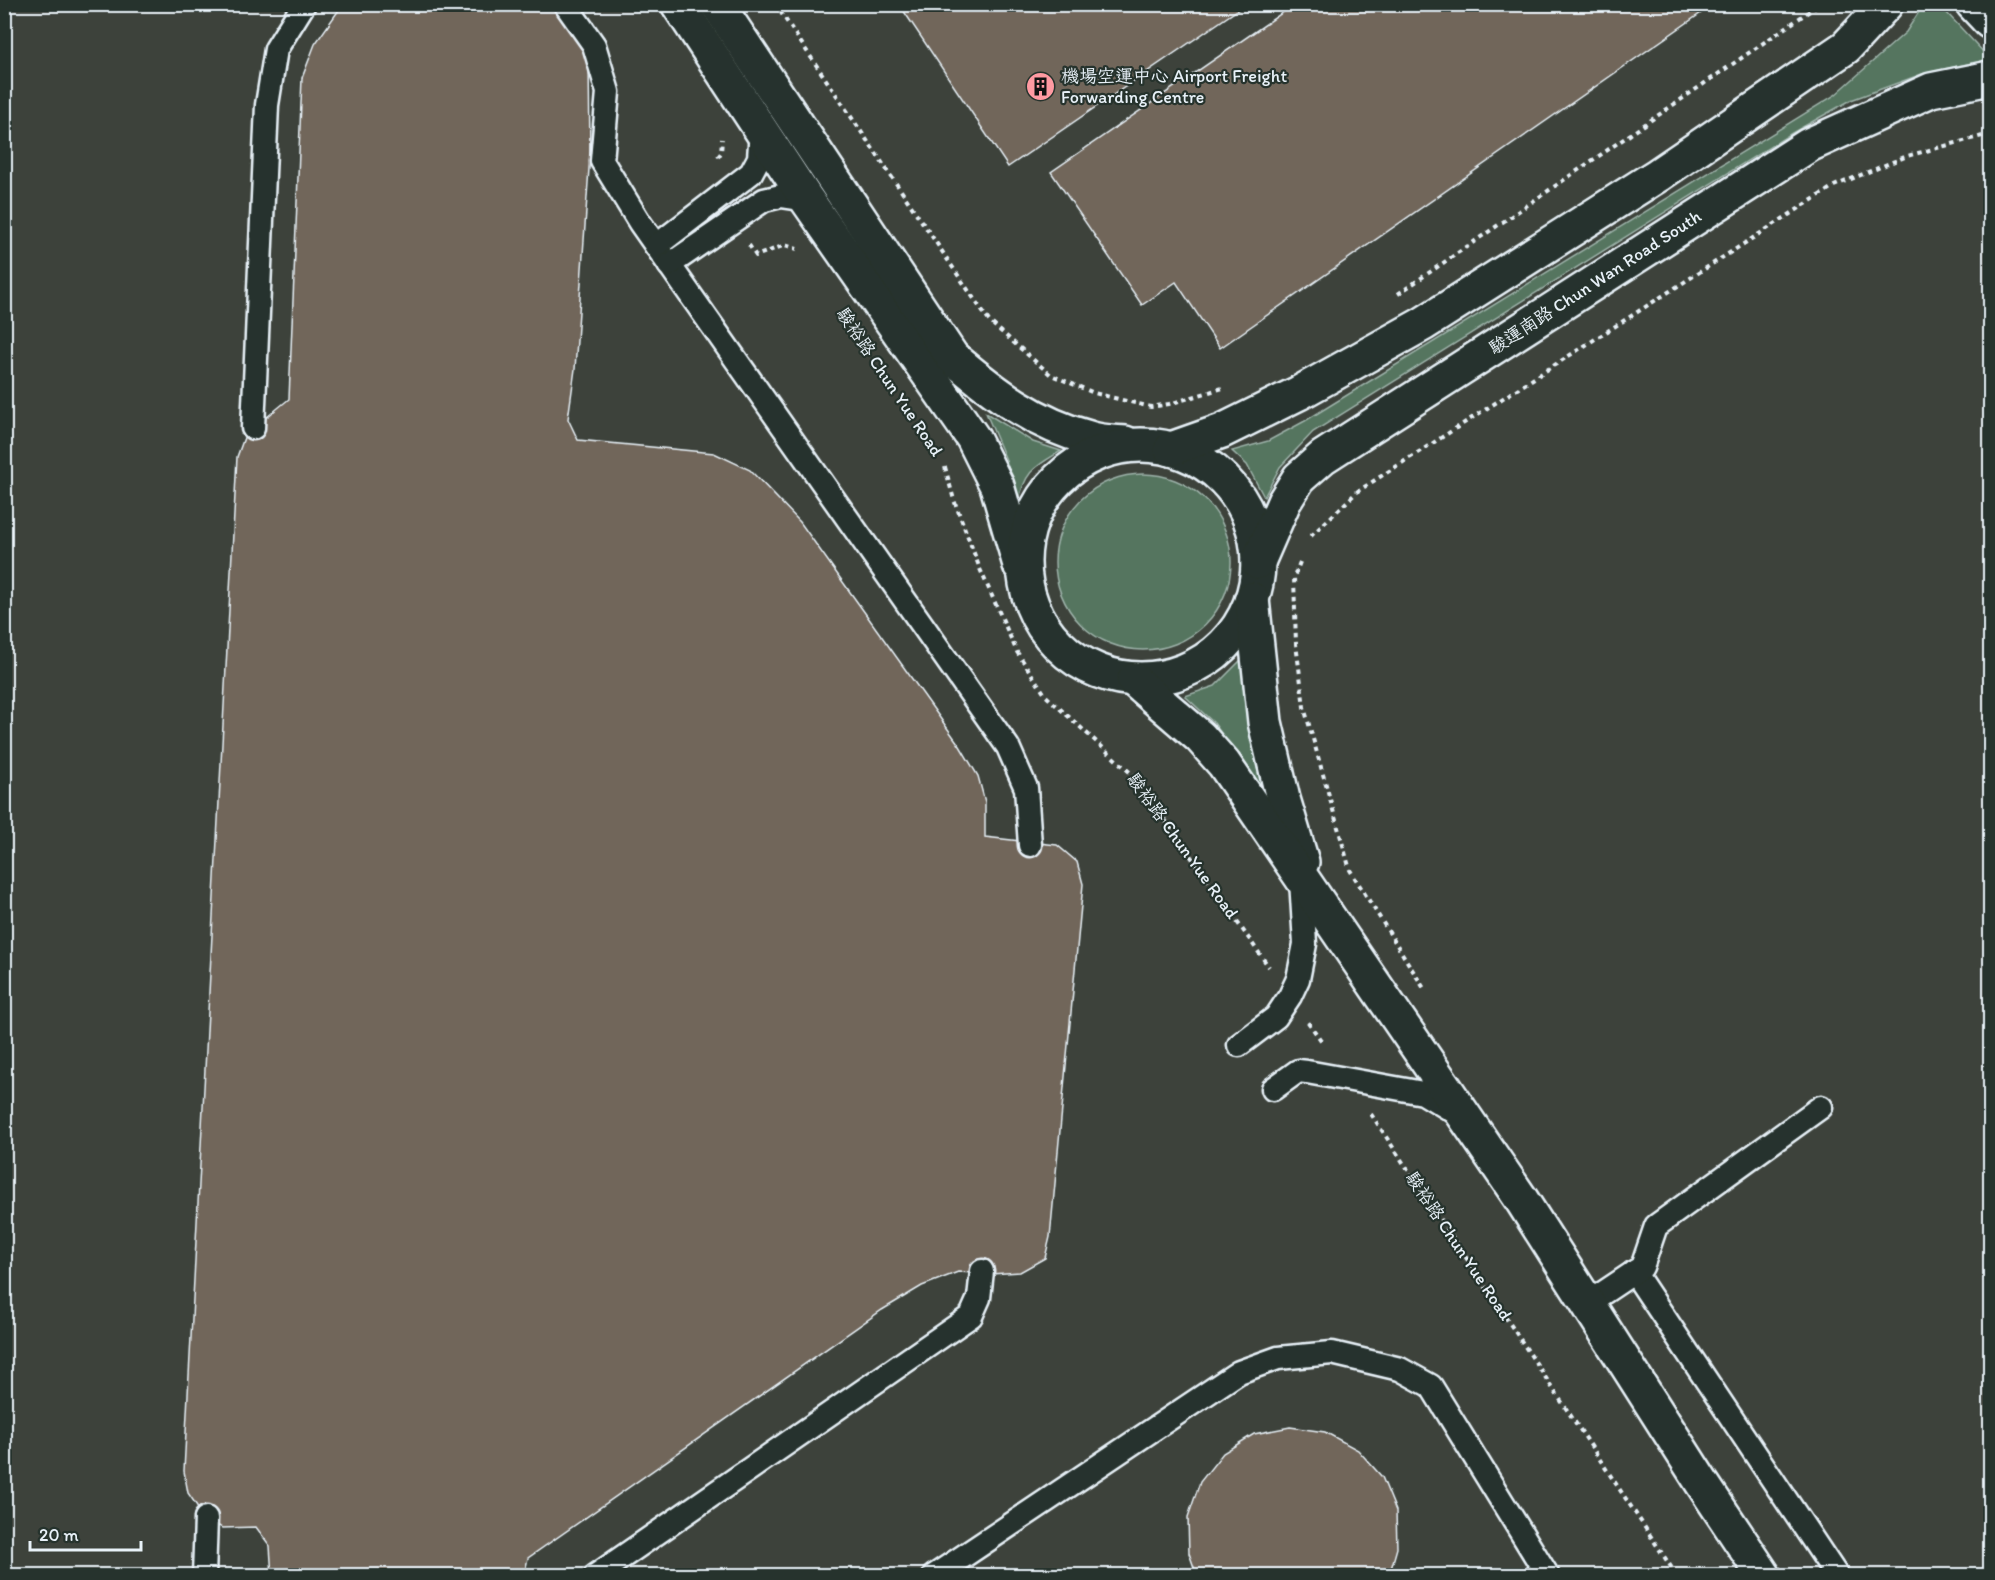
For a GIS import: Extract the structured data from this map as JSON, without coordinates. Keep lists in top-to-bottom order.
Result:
{
  "streets": {
    "street": ["駿運南路 Chun Wan Road South", "駿裕路 Chun Yue Road"]
  },
  "places": {
    "building": ["機場空運中心 Airport Freight Forwarding Centre"]
  },
  "scale_bar": "20 m"
}
